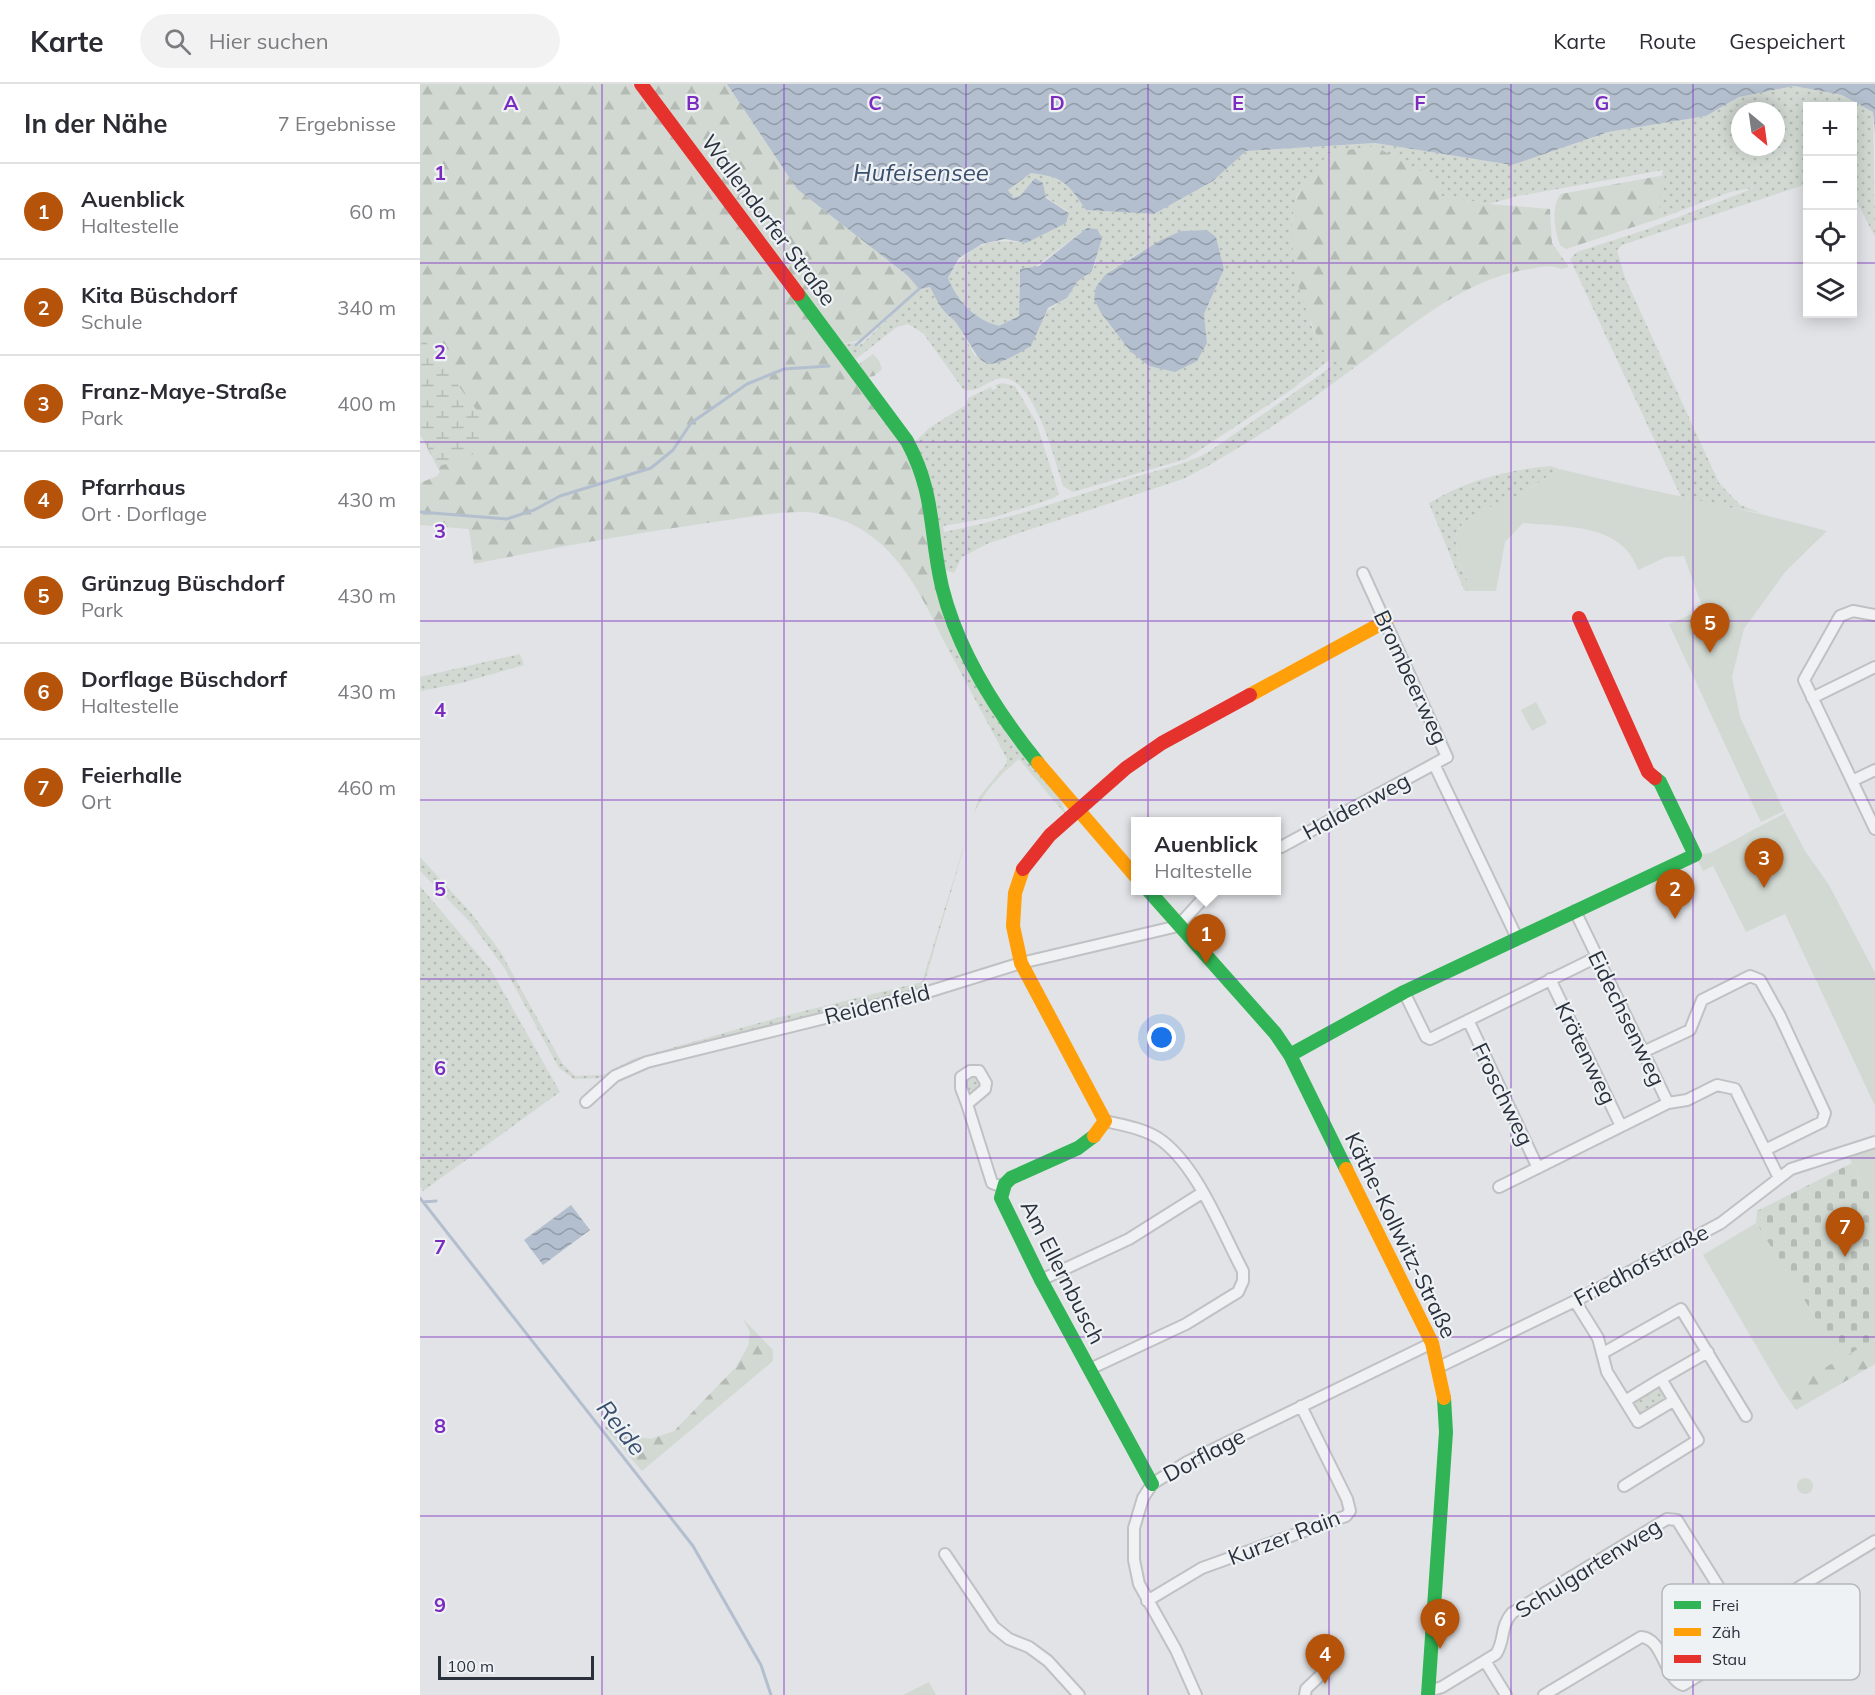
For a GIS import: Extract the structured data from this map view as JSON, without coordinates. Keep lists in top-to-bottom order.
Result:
{
  "streets": {
    "street": [
      "Wallendorfer Straße",
      "Brombeerweg",
      "Haldenweg",
      "Reidenfeld",
      "Eidechsenweg",
      "Krötenweg",
      "Froschweg",
      "Käthe-Kollwitz-Straße",
      "Friedhofstraße",
      "Am Ellernbusch",
      "Dorflage",
      "Kurzer Rain",
      "Schulgartenweg"
    ]
  },
  "crossings": [
    ["Brombeerweg", "Haldenweg"],
    ["Reidenfeld", "Käthe-Kollwitz-Straße"],
    ["Eidechsenweg", "Froschweg"],
    ["Eidechsenweg", "Friedhofstraße"],
    ["Krötenweg", "Froschweg"],
    ["Käthe-Kollwitz-Straße", "Friedhofstraße"],
    ["Käthe-Kollwitz-Straße", "Dorflage"],
    ["Käthe-Kollwitz-Straße", "Schulgartenweg"],
    ["Am Ellernbusch", "Dorflage"],
    ["Dorflage", "Kurzer Rain"]
  ],
  "water": ["Hufeisensee", "Reide"],
  "legend": ["Frei", "Zäh", "Stau"],
  "scale_bar": "100 m",
  "north": "bottom right",
  "page": {
    "header": "Karte",
    "search": "Hier suchen",
    "nav": ["Karte", "Route", "Gespeichert"],
    "heading": ["In der Nähe", "7 Ergebnisse"],
    "map_buttons": ["+", "−"],
    "list": [
      {
        "mark": "1",
        "name": "Auenblick",
        "note": "Haltestelle",
        "value": "60 m"
      },
      {
        "mark": "2",
        "name": "Kita Büschdorf",
        "note": "Schule",
        "value": "340 m"
      },
      {
        "mark": "3",
        "name": "Franz-Maye-Straße",
        "note": "Park",
        "value": "400 m"
      },
      {
        "mark": "4",
        "name": "Pfarrhaus",
        "note": "Ort · Dorflage",
        "value": "430 m"
      },
      {
        "mark": "5",
        "name": "Grünzug Büschdorf",
        "note": "Park",
        "value": "430 m"
      },
      {
        "mark": "6",
        "name": "Dorflage Büschdorf",
        "note": "Haltestelle",
        "value": "430 m"
      },
      {
        "mark": "7",
        "name": "Feierhalle",
        "note": "Ort",
        "value": "460 m"
      }
    ],
    "pins": [
      "5",
      "3",
      "2",
      "1",
      "7",
      "6",
      "4"
    ],
    "popup": ["Auenblick", "Haltestelle"],
    "scale": "100 m"
  },
  "grid": {
    "columns": [
      "A",
      "B",
      "C",
      "D",
      "E",
      "F",
      "G"
    ],
    "rows": [
      "1",
      "2",
      "3",
      "4",
      "5",
      "6",
      "7",
      "8",
      "9"
    ]
  }
}
